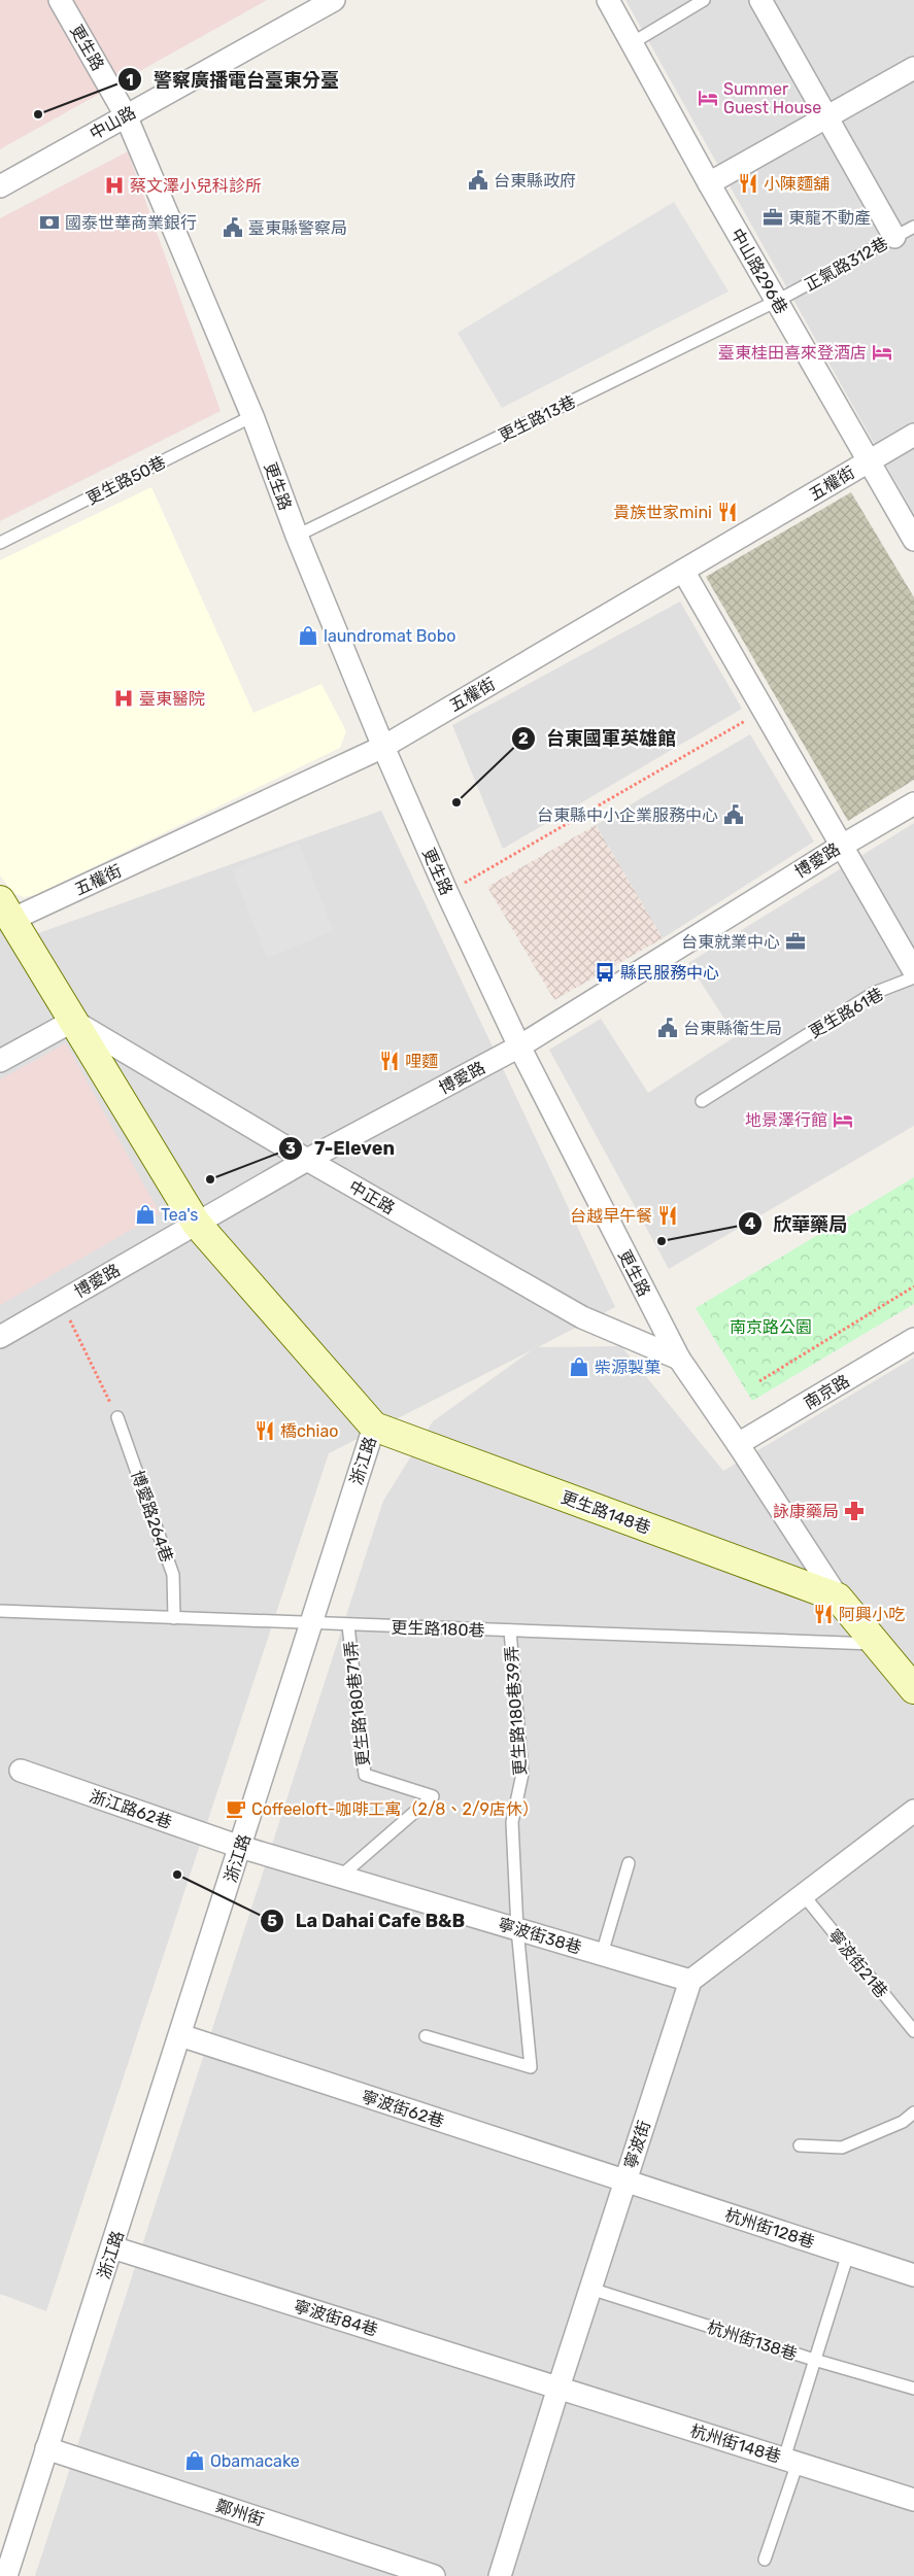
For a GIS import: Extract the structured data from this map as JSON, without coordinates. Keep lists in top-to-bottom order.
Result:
{
  "streets": {
    "street": [
      "更生路",
      "中山路",
      "中山路296巷",
      "五權街",
      "博愛路",
      "中正路",
      "南京路",
      "浙江路",
      "更生路148巷",
      "浙江路62巷",
      "寧波街38巷",
      "寧波街62巷",
      "寧波街",
      "杭州街128巷",
      "寧波街84巷",
      "杭州街148巷",
      "鄭州街"
    ],
    "lane": [
      "正氣路312巷",
      "更生路13巷",
      "更生路50巷",
      "更生路61巷",
      "博愛路264巷",
      "更生路180巷",
      "更生路180巷71弄",
      "更生路180巷39弄",
      "寧波街21巷",
      "杭州街138巷"
    ]
  },
  "crossings": [
    ["更生路", "中山路"],
    ["更生路", "更生路13巷"],
    ["更生路", "更生路50巷"],
    ["更生路", "五權街"],
    ["更生路", "博愛路"],
    ["更生路", "中正路"],
    ["更生路", "南京路"],
    ["更生路", "更生路148巷"],
    ["更生路", "更生路180巷"],
    ["正氣路312巷", "中山路296巷"],
    ["正氣路312巷", "更生路13巷"],
    ["中山路296巷", "更生路13巷"],
    ["中山路296巷", "五權街"],
    ["五權街", "中正路"],
    ["博愛路", "中正路"],
    ["博愛路", "浙江路"],
    ["中正路", "浙江路"],
    ["浙江路", "更生路148巷"],
    ["浙江路", "更生路180巷"],
    ["浙江路", "浙江路62巷"],
    ["浙江路", "寧波街38巷"],
    ["浙江路", "寧波街62巷"],
    ["浙江路", "寧波街84巷"],
    ["浙江路", "鄭州街"],
    ["博愛路264巷", "更生路180巷"],
    ["更生路180巷", "更生路180巷71弄"],
    ["更生路180巷", "更生路180巷39弄"],
    ["更生路180巷71弄", "寧波街38巷"],
    ["更生路180巷39弄", "寧波街38巷"],
    ["浙江路62巷", "寧波街38巷"],
    ["寧波街38巷", "寧波街"],
    ["寧波街62巷", "寧波街"],
    ["寧波街62巷", "杭州街128巷"],
    ["寧波街", "杭州街128巷"],
    ["寧波街", "寧波街84巷"],
    ["寧波街", "杭州街138巷"],
    ["寧波街", "杭州街148巷"],
    ["寧波街84巷", "杭州街148巷"]
  ],
  "parks": ["南京路公園"],
  "places": {
    "hotel": ["Summer Guest House", "臺東桂田喜來登酒店", "地景澤行館"],
    "other": [
      "警察廣播電台臺東分臺",
      "台東國軍英雄館",
      "7-Eleven",
      "欣華藥局",
      "La Dahai Cafe B&B"
    ],
    "public building": [
      "台東縣政府",
      "臺東縣警察局",
      "台東縣中小企業服務中心",
      "台東縣衛生局"
    ],
    "restaurant": [
      "小陳麵舖",
      "貴族世家mini",
      "哩麵",
      "台越早午餐",
      "橋chiao",
      "阿興小吃"
    ],
    "hospital": ["蔡文澤小兒科診所", "臺東醫院"],
    "office": ["東龍不動產", "台東就業中心"],
    "bank": ["國泰世華商業銀行"],
    "shop": [
      "laundromat Bobo",
      "Tea's",
      "柴源製菓",
      "Obamacake"
    ],
    "bus stop": ["縣民服務中心"],
    "pharmacy": ["詠康藥局"],
    "cafe": ["Coffeeloft-咖啡工寓（2/8、2/9店休）"]
  }
}
